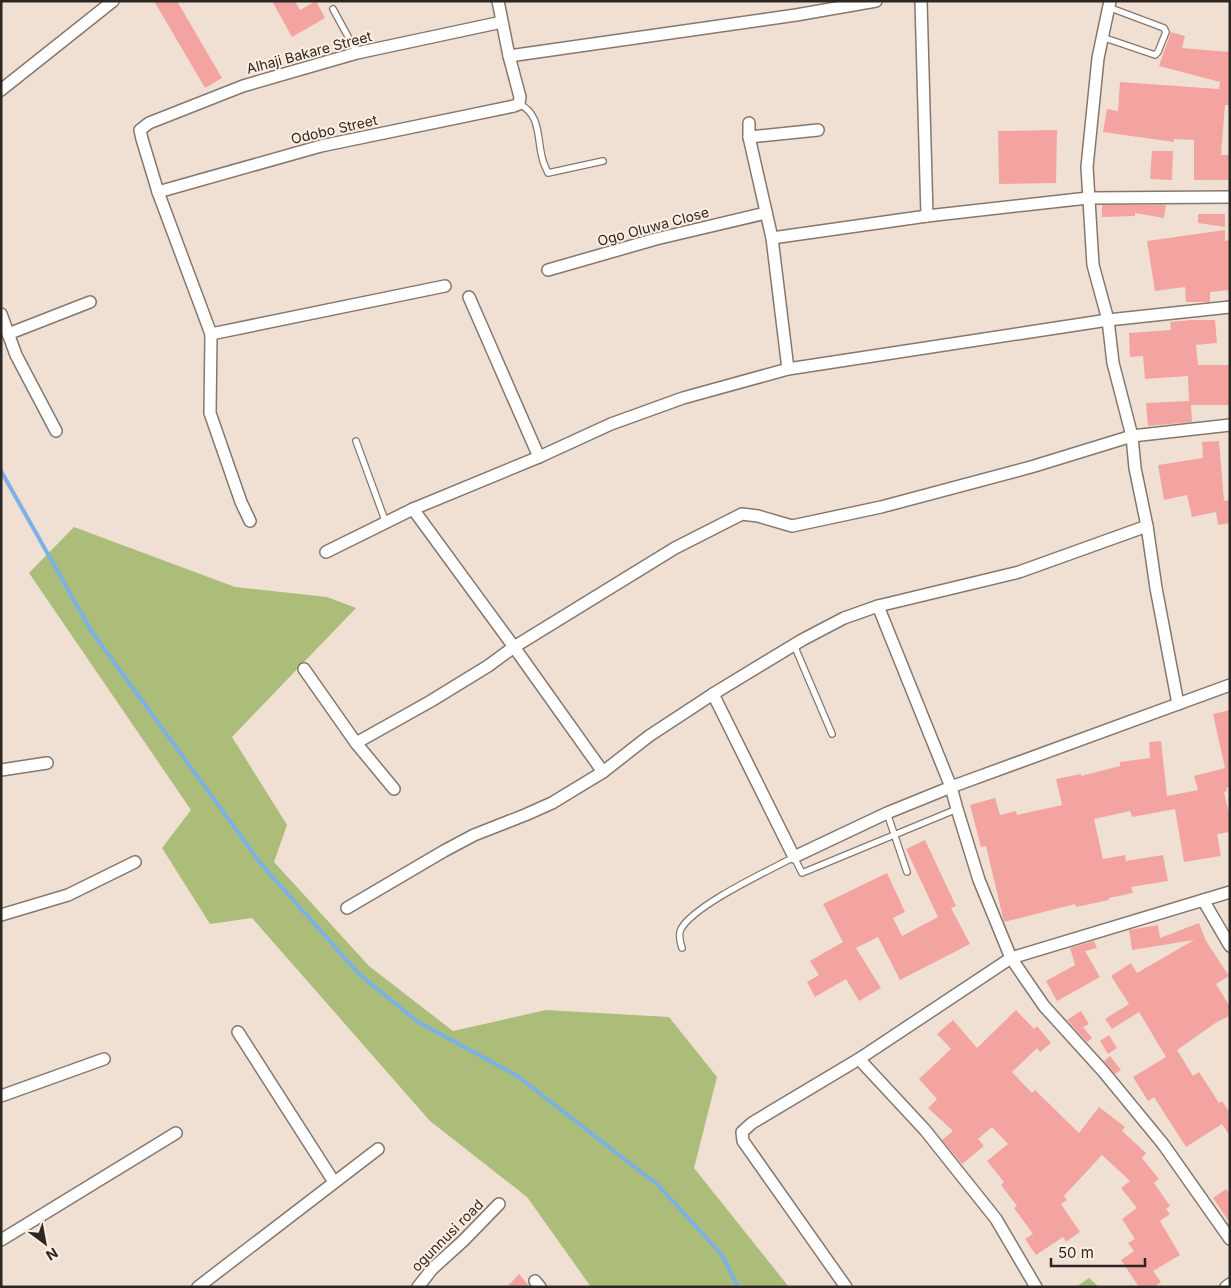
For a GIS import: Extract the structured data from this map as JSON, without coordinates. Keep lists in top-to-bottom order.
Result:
{
  "streets": {
    "street": [
      "Alhaji Bakare Street",
      "Odobo Street",
      "Ogo Oluwa Close",
      "ogunnusi road"
    ]
  },
  "crossings": [
    ["Alhaji Bakare Street", "Odobo Street"]
  ],
  "scale_bar": "50 m",
  "north": "bottom right"
}
